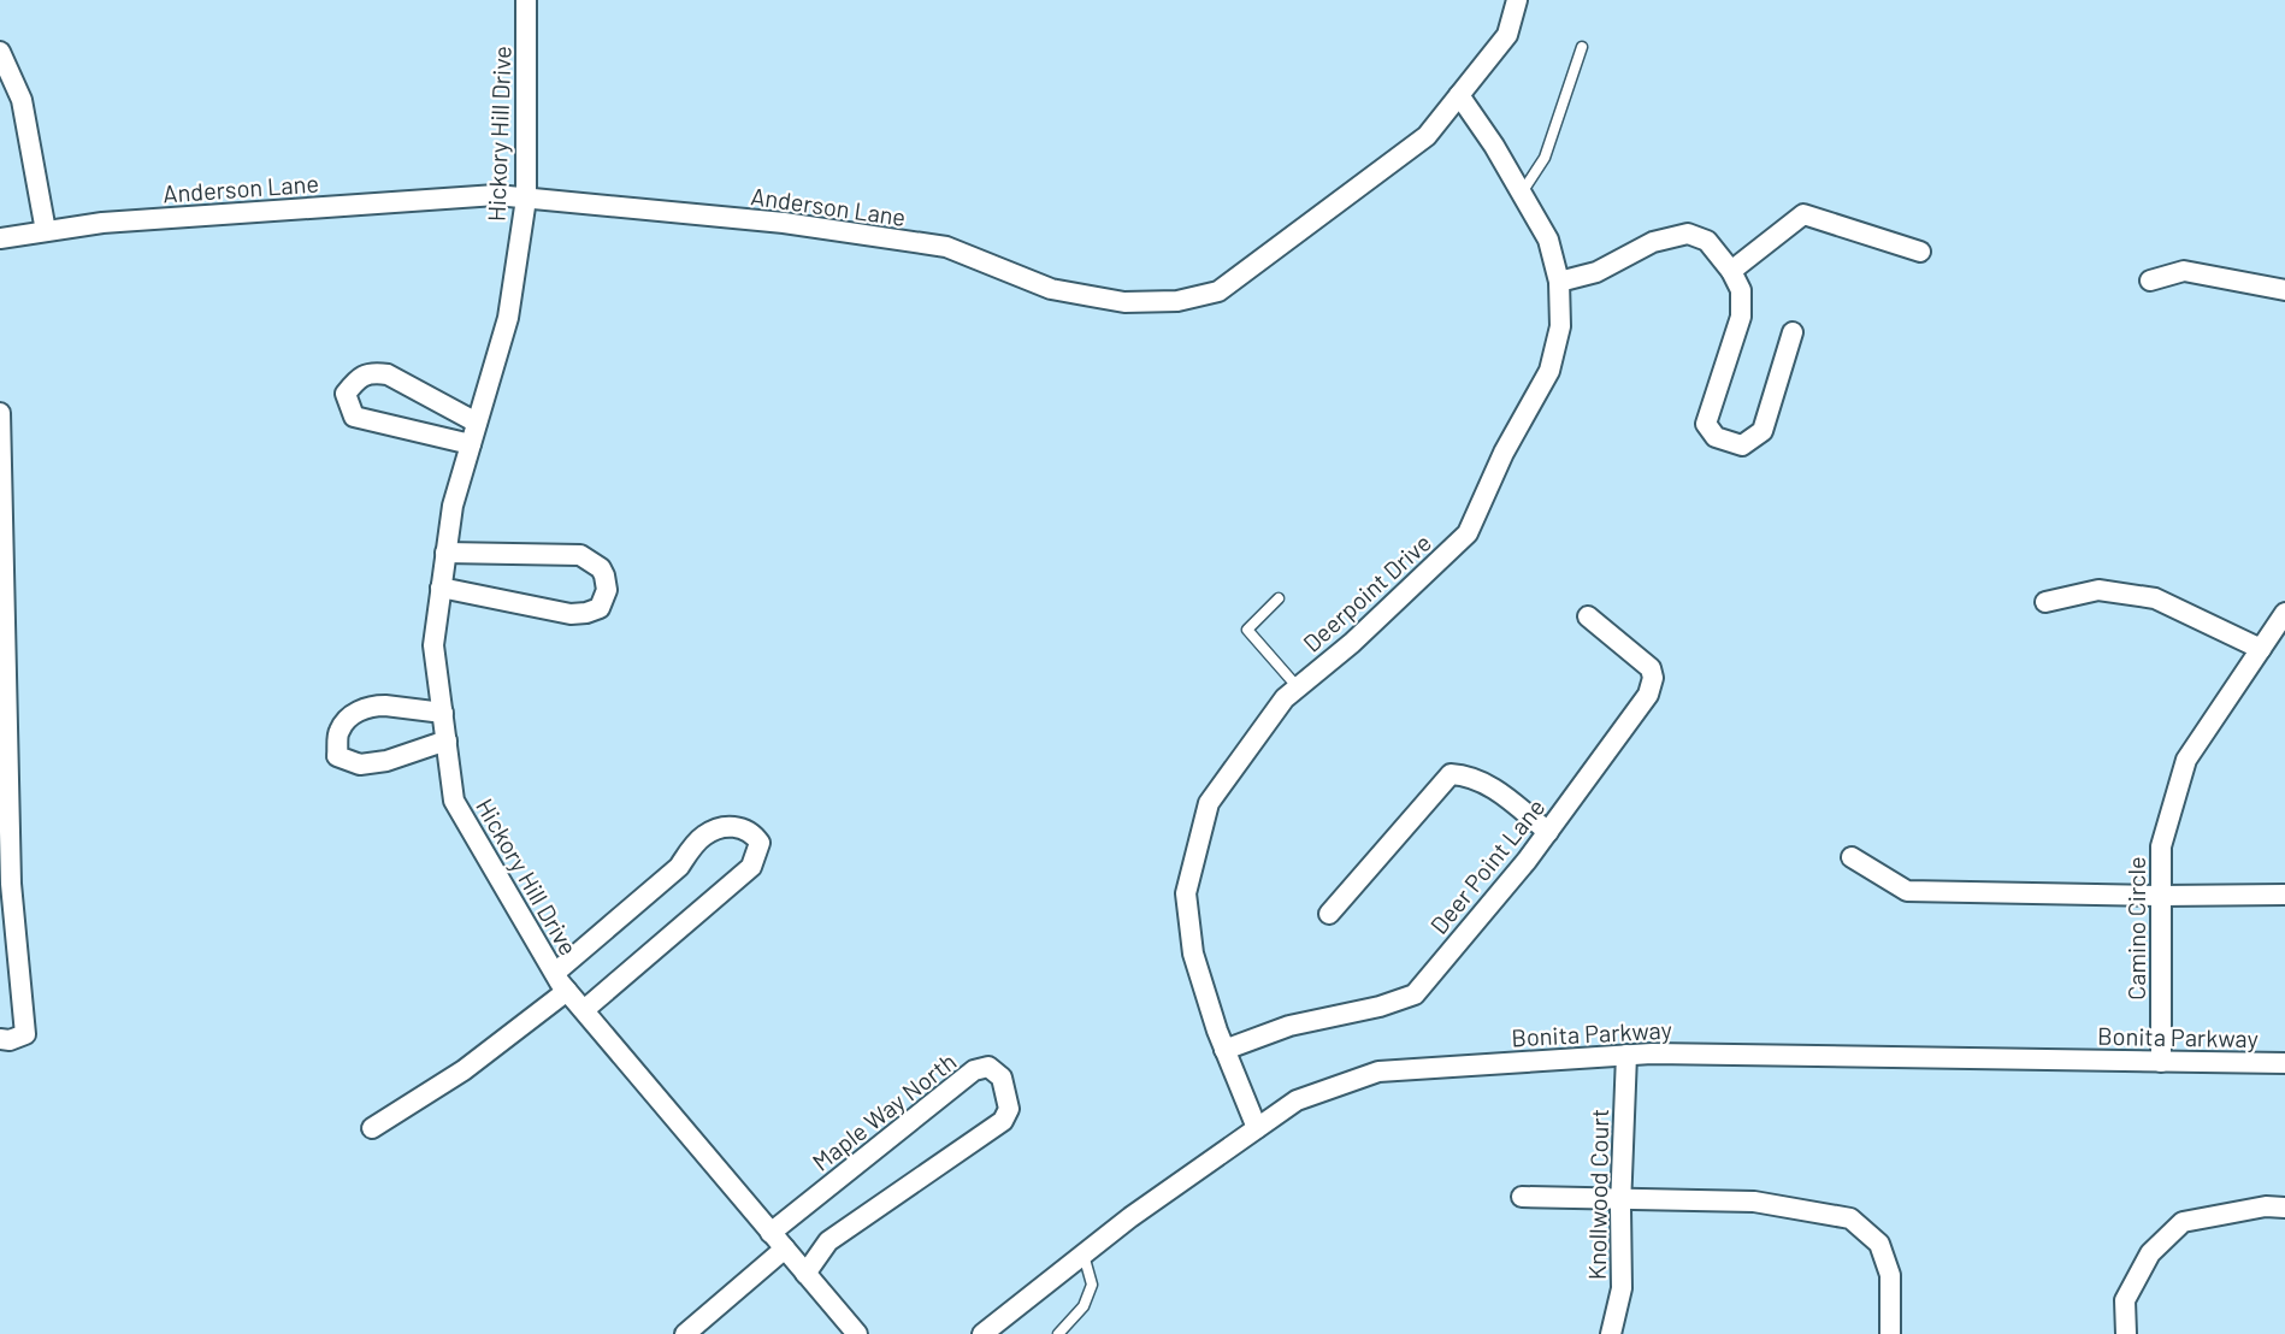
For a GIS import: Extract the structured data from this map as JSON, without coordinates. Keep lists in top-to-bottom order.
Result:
{
  "streets": {
    "street": [
      "Hickory Hill Drive",
      "Anderson Lane",
      "Deerpoint Drive",
      "Deer Point Lane",
      "Camino Circle",
      "Bonita Parkway",
      "Maple Way North",
      "Knollwood Court"
    ]
  },
  "crossings": [
    ["Hickory Hill Drive", "Anderson Lane"],
    ["Hickory Hill Drive", "Maple Way North"],
    ["Anderson Lane", "Deerpoint Drive"],
    ["Deerpoint Drive", "Deer Point Lane"],
    ["Deerpoint Drive", "Bonita Parkway"],
    ["Camino Circle", "Bonita Parkway"],
    ["Bonita Parkway", "Knollwood Court"]
  ]
}
